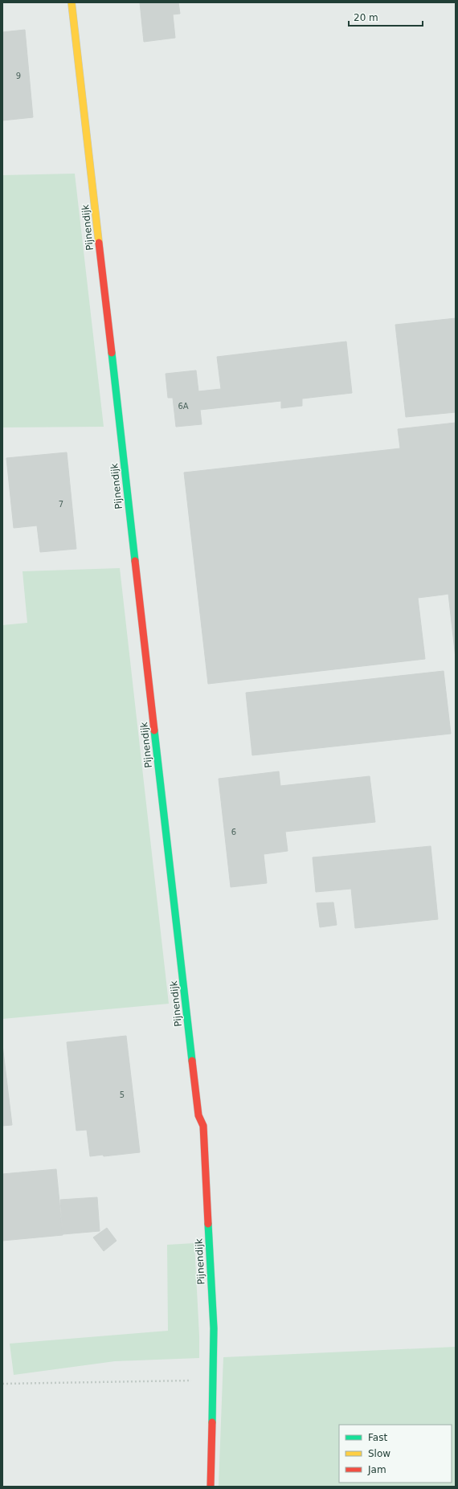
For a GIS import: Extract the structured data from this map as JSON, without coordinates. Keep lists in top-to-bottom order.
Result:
{
  "streets": {
    "street": ["Pijnendijk"]
  },
  "house_numbers": [
    "9",
    "6A",
    "7",
    "6",
    "5"
  ],
  "legend": ["Fast", "Slow", "Jam"],
  "scale_bar": "20 m"
}
